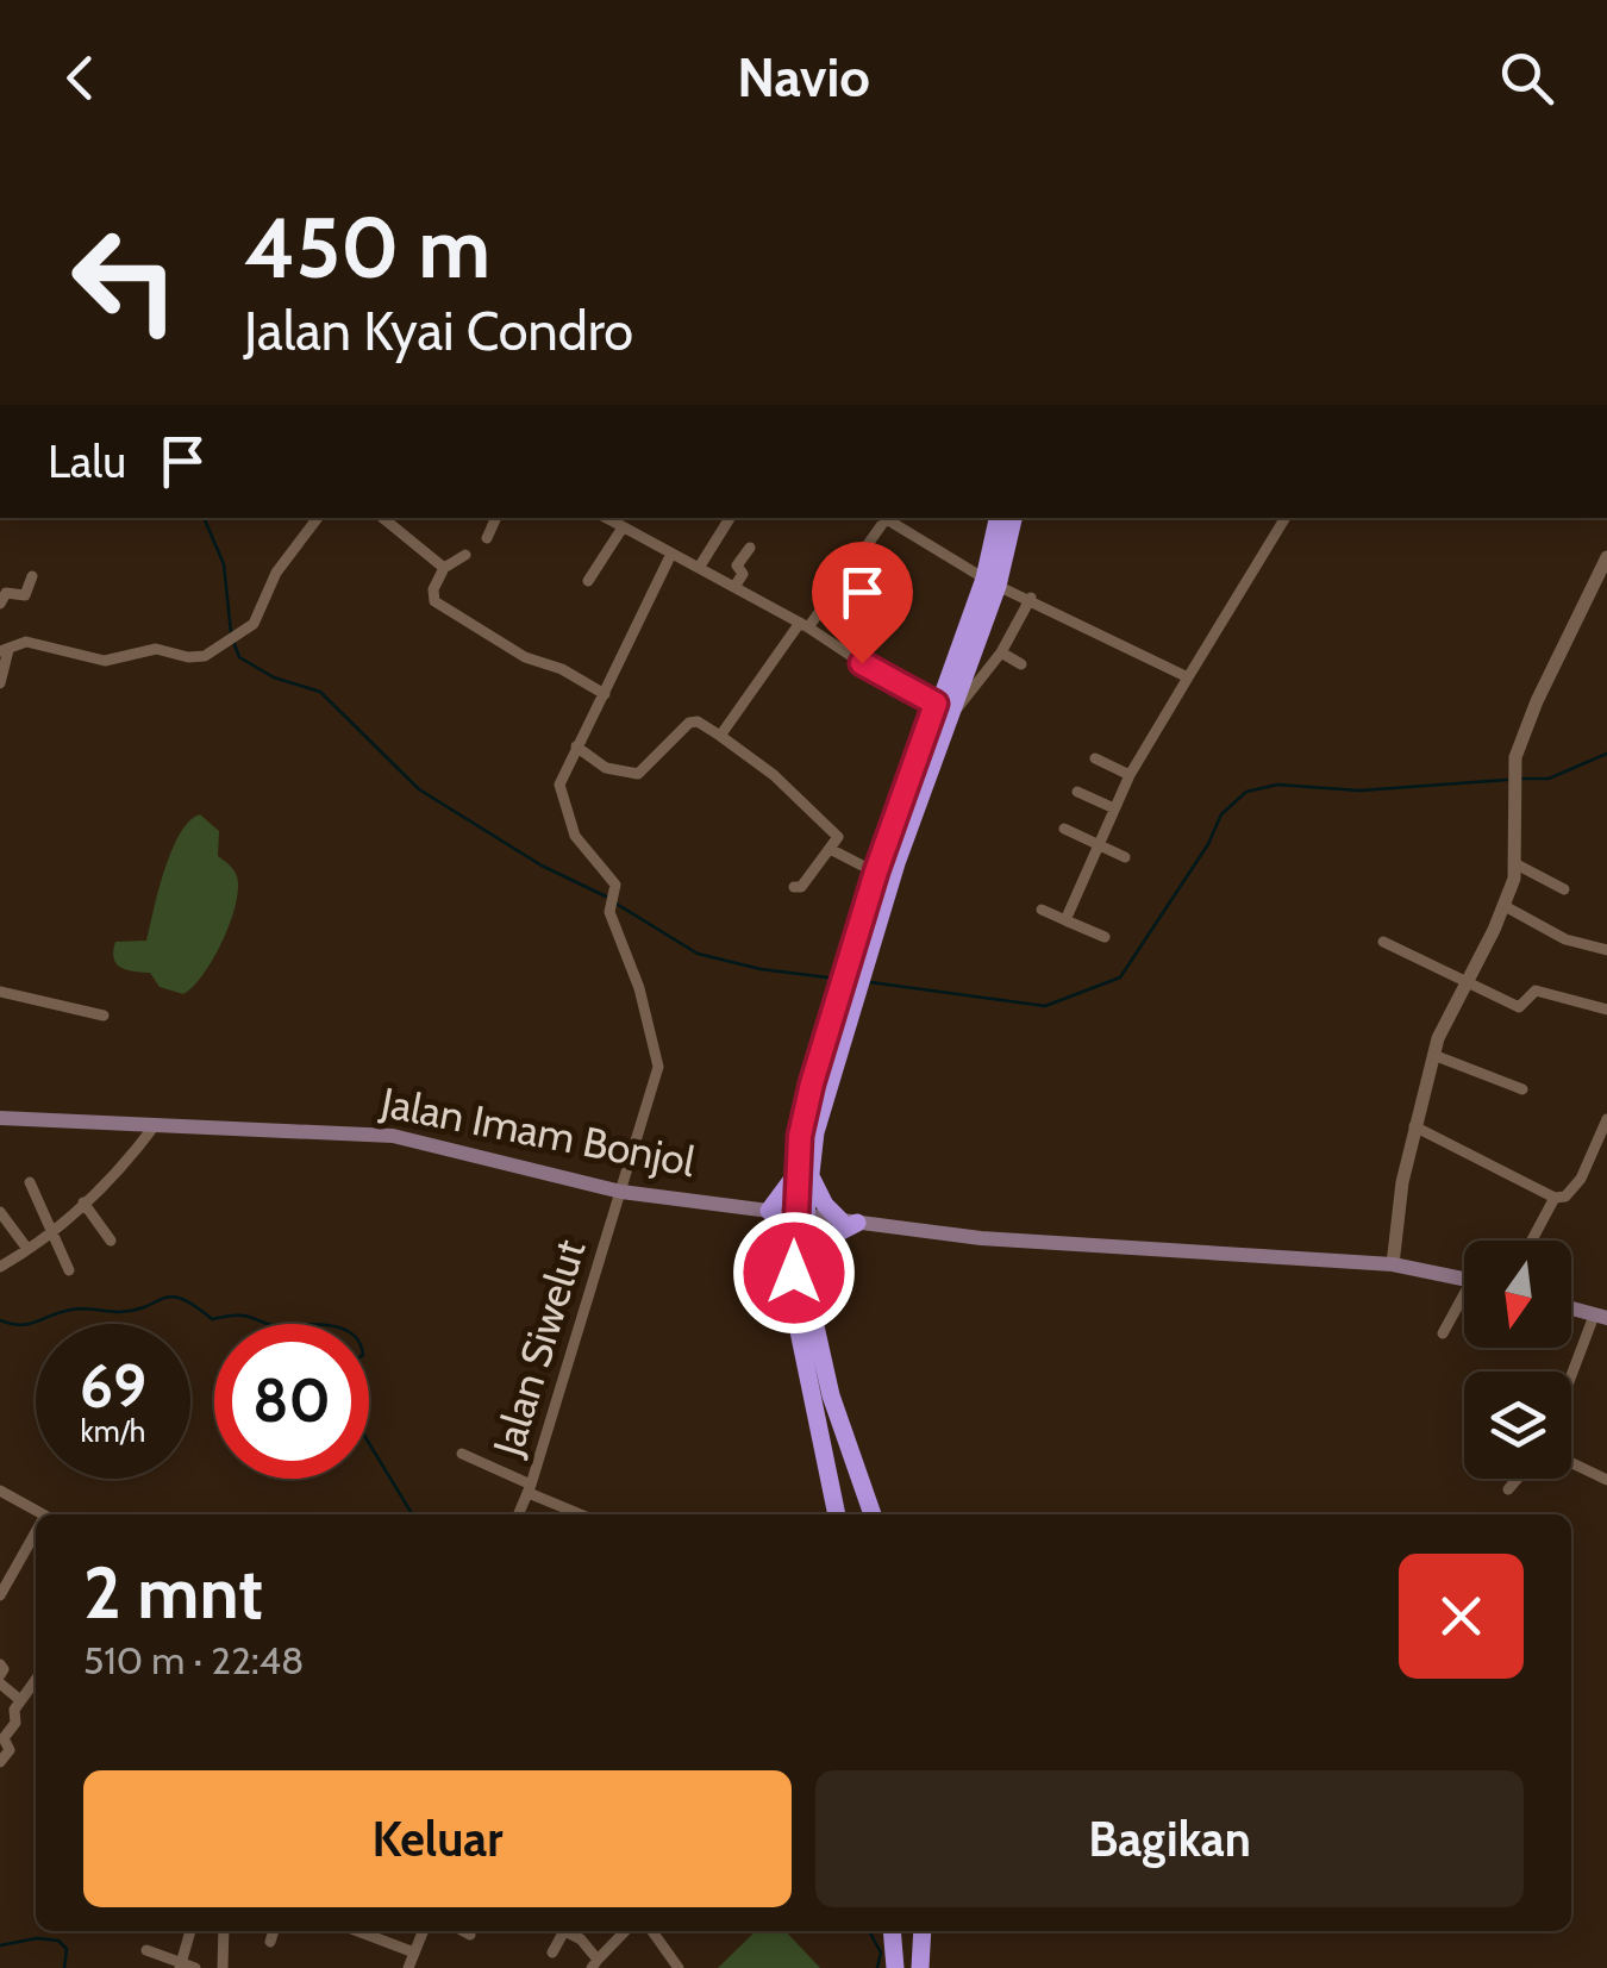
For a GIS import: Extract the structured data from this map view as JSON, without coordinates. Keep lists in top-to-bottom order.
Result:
{
  "streets": {
    "main road": ["Jalan Imam Bonjol"],
    "street": ["Jalan Siwelut"]
  },
  "crossings": [
    ["Jalan Imam Bonjol", "Jalan Siwelut"]
  ],
  "north": "bottom",
  "page": {
    "header": "Navio",
    "turn": ["450 m", "Jalan Kyai Condro"],
    "then": "Lalu",
    "speed": "69 km/h",
    "limit": "80",
    "heading": ["2 mnt", "510 m · 22:48"],
    "buttons": ["Keluar", "Bagikan"]
  }
}
